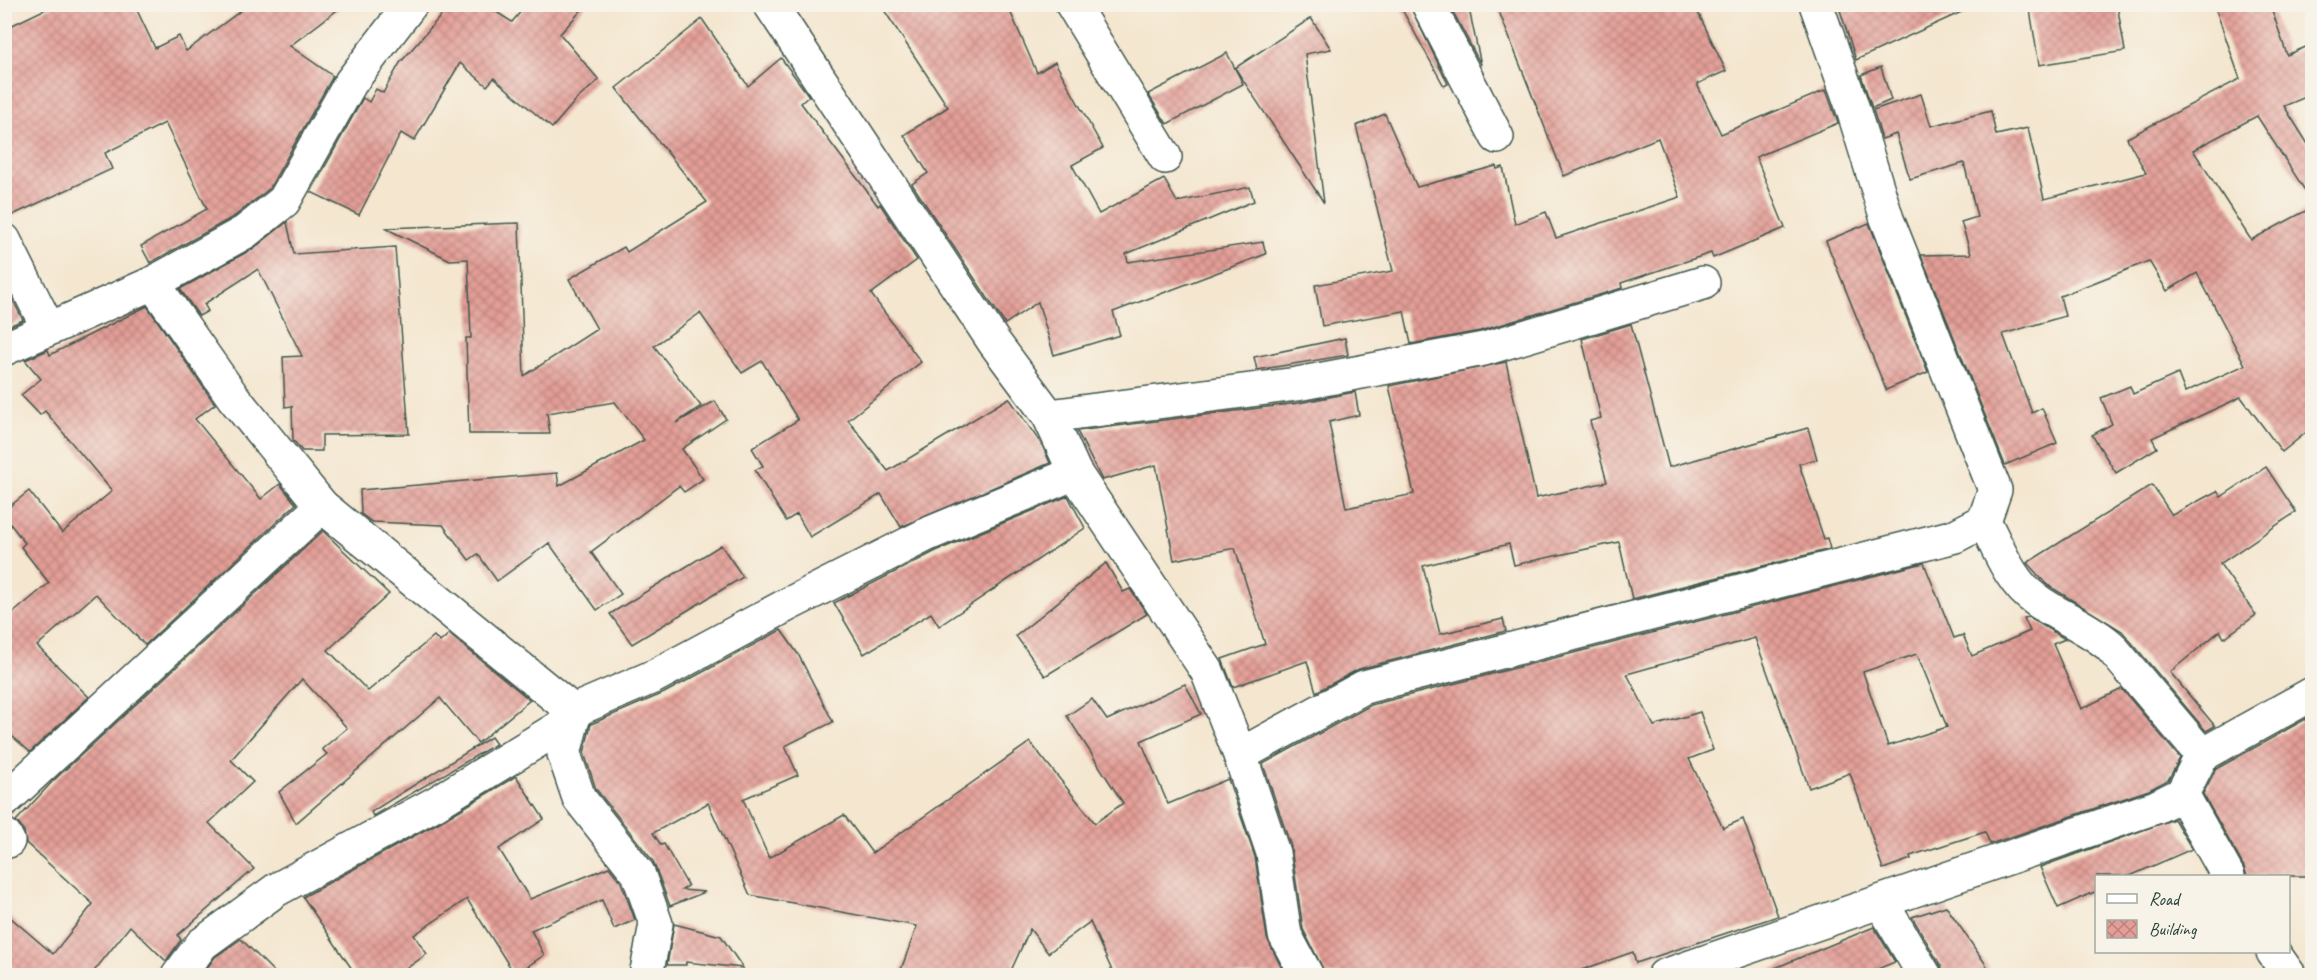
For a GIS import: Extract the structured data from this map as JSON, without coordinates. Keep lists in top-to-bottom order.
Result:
{
  "legend": ["Road", "Building"]
}
